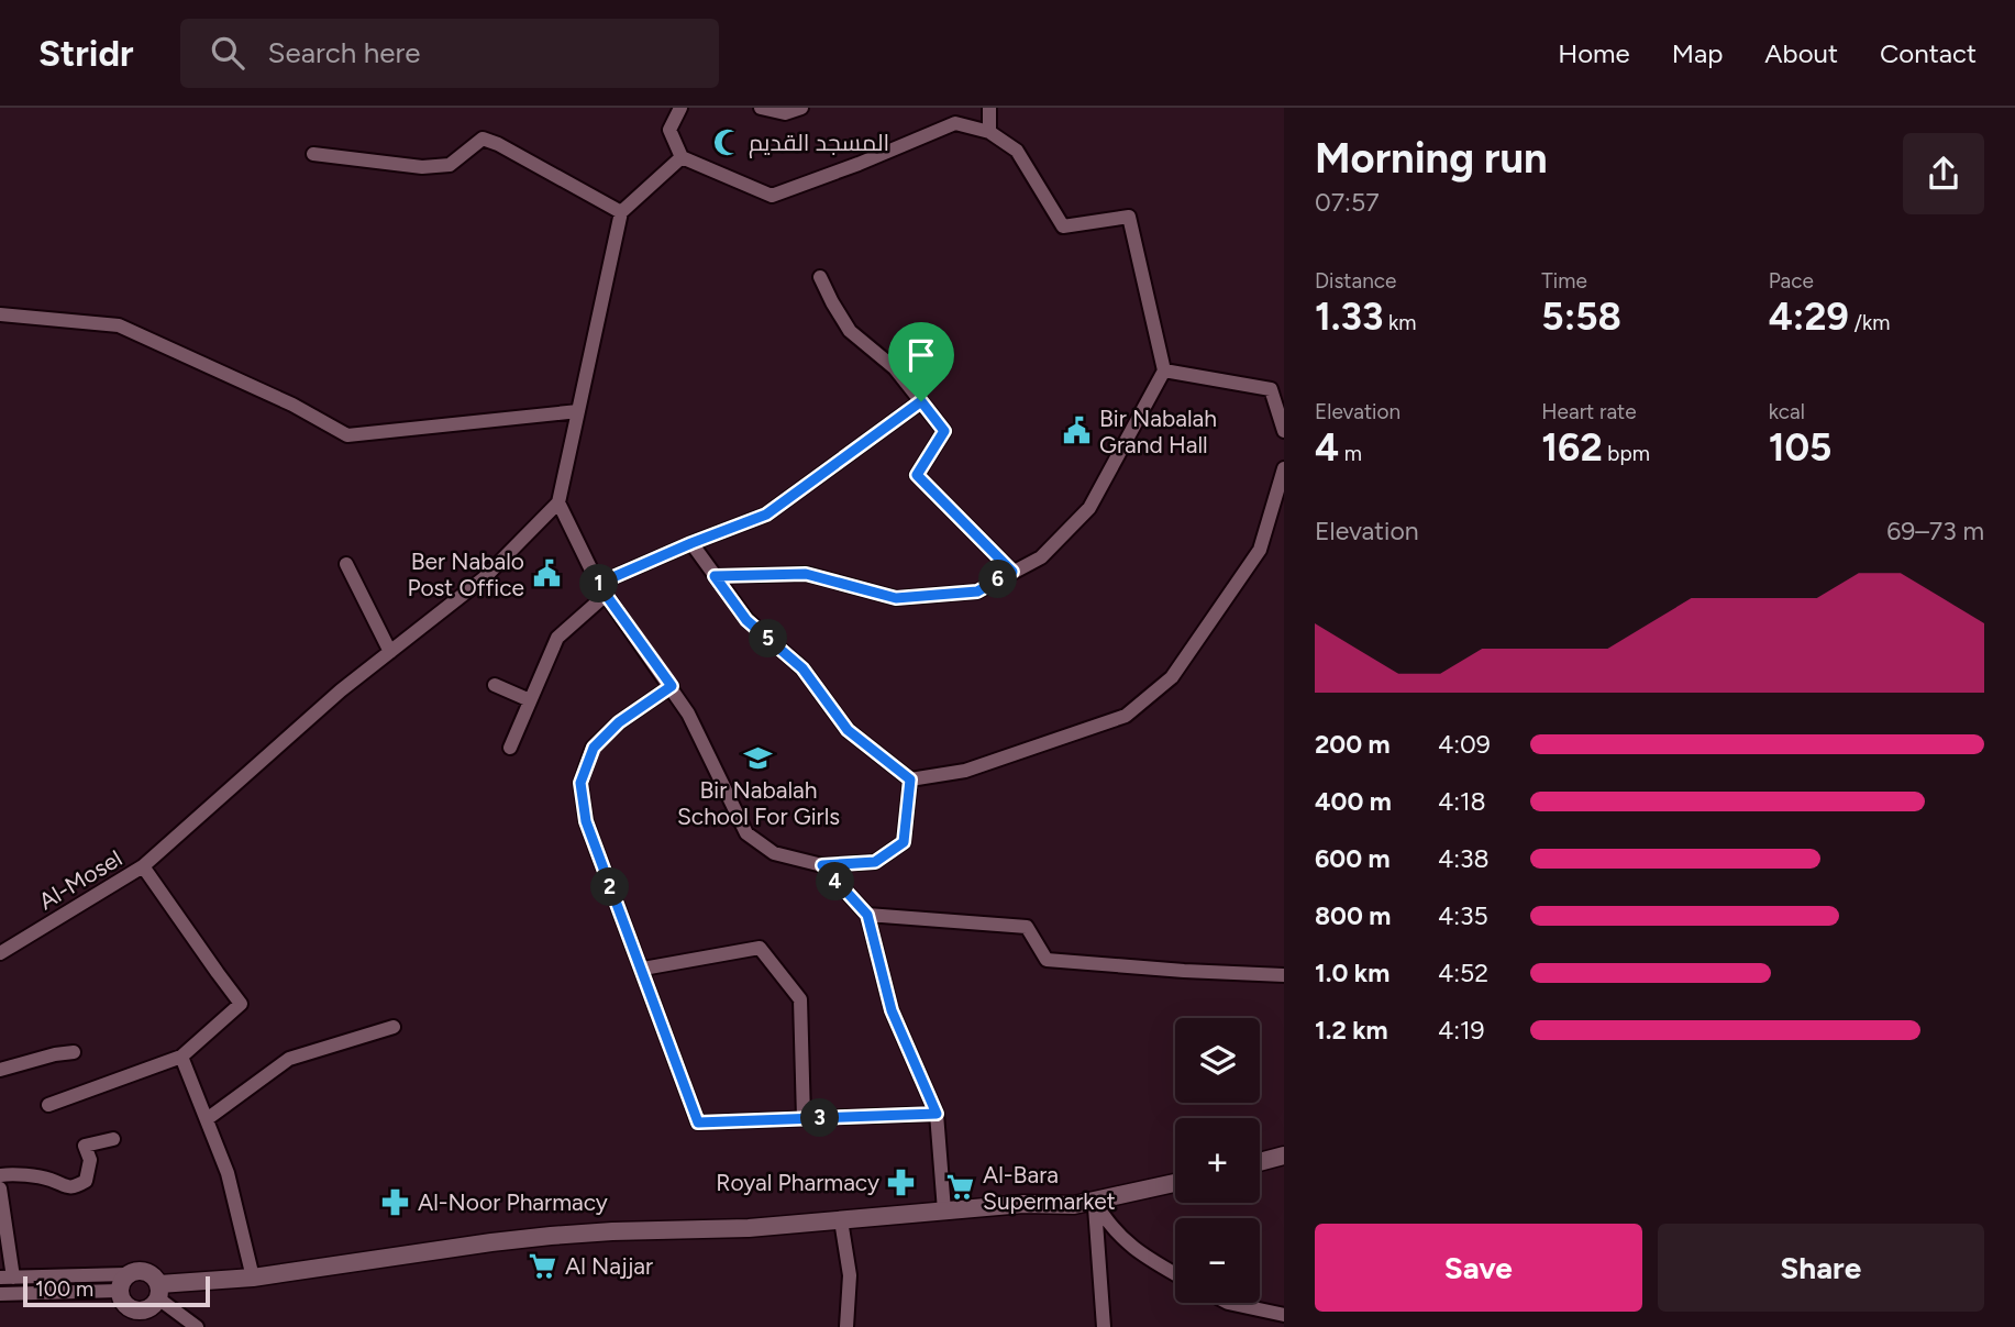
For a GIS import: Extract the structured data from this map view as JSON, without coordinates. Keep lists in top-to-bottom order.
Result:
{
  "streets": {
    "street": ["Al-Mosel"]
  },
  "places": {
    "mosque": ["المسجد القديم"],
    "public building": ["Bir Nabalah Grand Hall", "Ber Nabalo Post Office"],
    "school or university": ["Bir Nabalah School For Girls"],
    "pharmacy": ["Royal Pharmacy", "Al-Noor Pharmacy"],
    "supermarket": ["Al-Bara Supermarket", "Al Najjar"]
  },
  "scale_bar": "100 m",
  "page": {
    "header": "Stridr",
    "search": "Search here",
    "nav": [
      "Home",
      "Map",
      "About",
      "Contact"
    ],
    "heading": ["Morning run", "07:57"],
    "stats": [
      ["Distance", "1.33 km"],
      ["Time", "5:58"],
      ["Pace", "4:29 /km"],
      ["Elevation", "4 m"],
      ["Heart rate", "162 bpm"],
      ["kcal", "105"]
    ],
    "chart": ["Elevation", "69–73 m"],
    "pins": [
      "6",
      "1",
      "5",
      "4",
      "2",
      "3"
    ],
    "list": [
      {
        "name": "200 m",
        "note": "4:09"
      },
      {
        "name": "400 m",
        "note": "4:18"
      },
      {
        "name": "600 m",
        "note": "4:38"
      },
      {
        "name": "800 m",
        "note": "4:35"
      },
      {
        "name": "1.0 km",
        "note": "4:52"
      },
      {
        "name": "1.2 km",
        "note": "4:19"
      }
    ],
    "map_buttons": ["+", "−"],
    "buttons": ["Save", "Share"],
    "scale": "100 m"
  }
}
